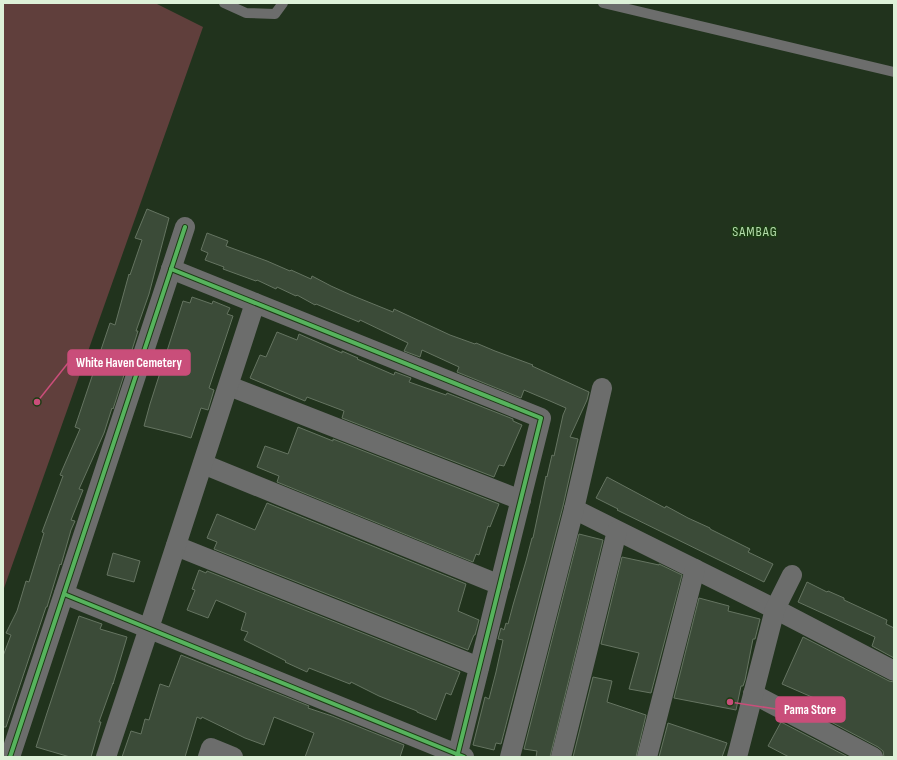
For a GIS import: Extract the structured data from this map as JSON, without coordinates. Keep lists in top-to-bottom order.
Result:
{
  "districts": ["SAMBAG"],
  "places": ["White Haven Cemetery", "Pama Store"]
}
